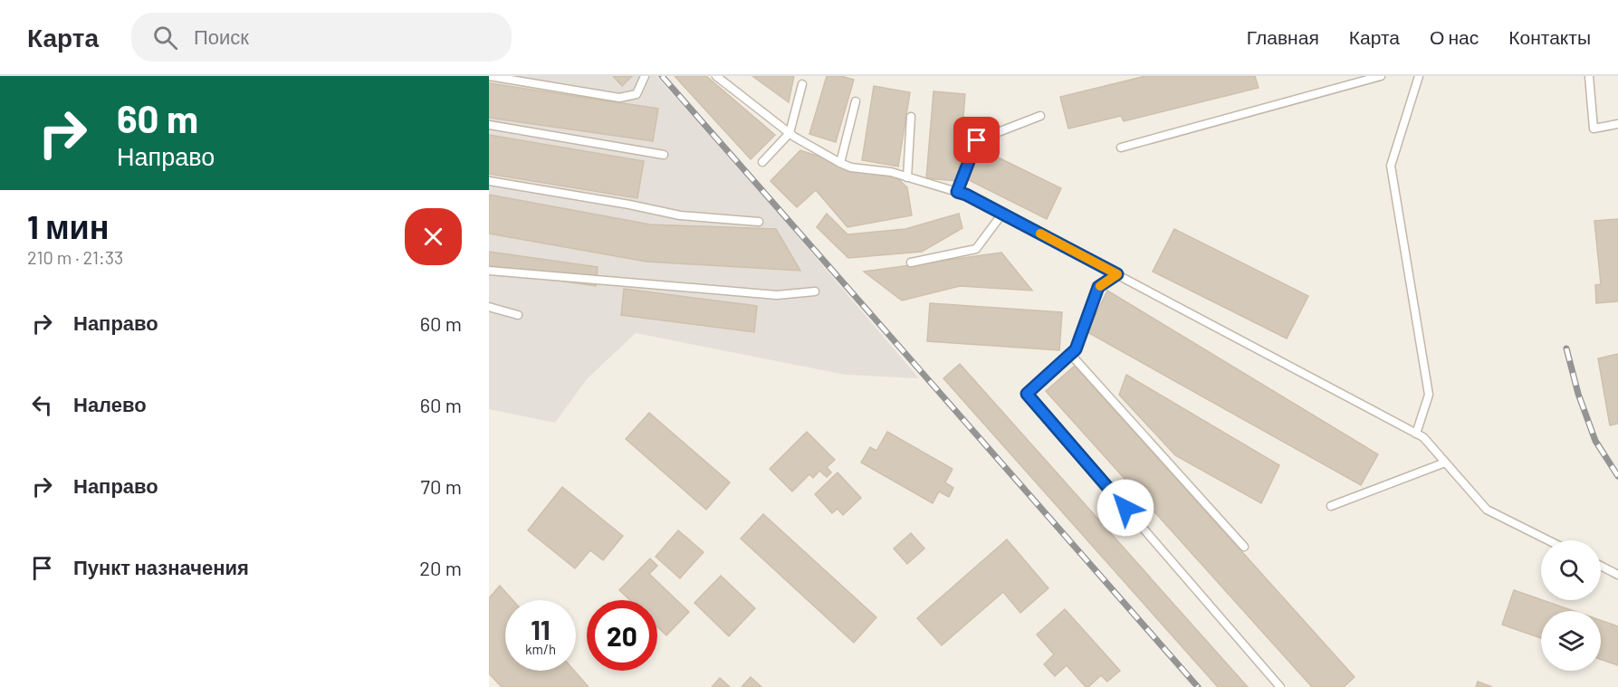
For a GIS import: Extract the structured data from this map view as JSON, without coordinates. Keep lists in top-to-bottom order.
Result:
{
  "page": {
    "header": "Карта",
    "search": "Поиск",
    "nav": [
      "Главная",
      "Карта",
      "О нас",
      "Контакты"
    ],
    "turn": ["60 m", "Направо"],
    "heading": ["1 мин", "210 m · 21:33"],
    "list": [
      {
        "name": "Направо",
        "value": "60 m"
      },
      {
        "name": "Налево",
        "value": "60 m"
      },
      {
        "name": "Направо",
        "value": "70 m"
      },
      {
        "name": "Пункт назначения",
        "value": "20 m"
      }
    ],
    "speed": "11 km/h",
    "limit": "20"
  }
}
